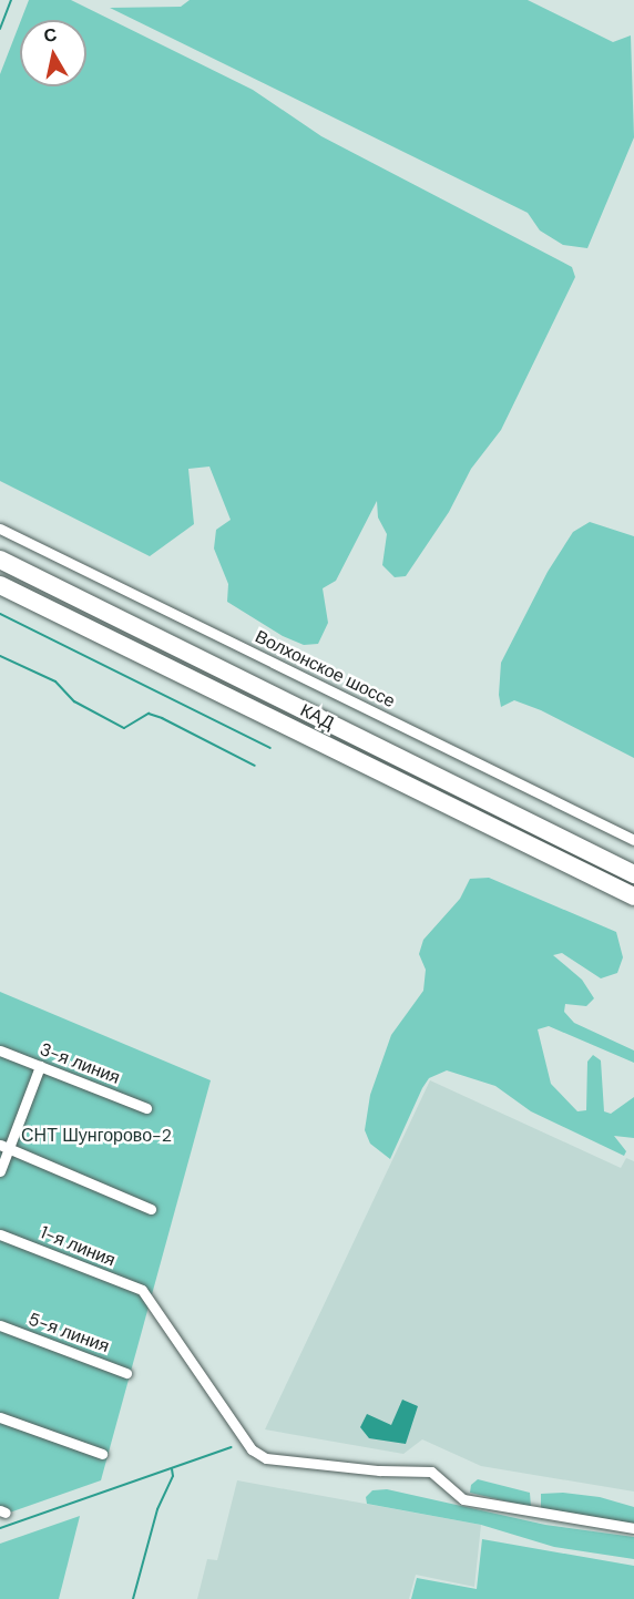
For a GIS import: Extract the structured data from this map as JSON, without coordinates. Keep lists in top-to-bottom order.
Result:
{
  "streets": {
    "highway": ["КАД"],
    "street": [
      "Волхонское шоссе",
      "3-я линия",
      "1-я линия",
      "5-я линия"
    ]
  },
  "parks": ["СНТ Шунгорово-2"],
  "north": "top"
}
